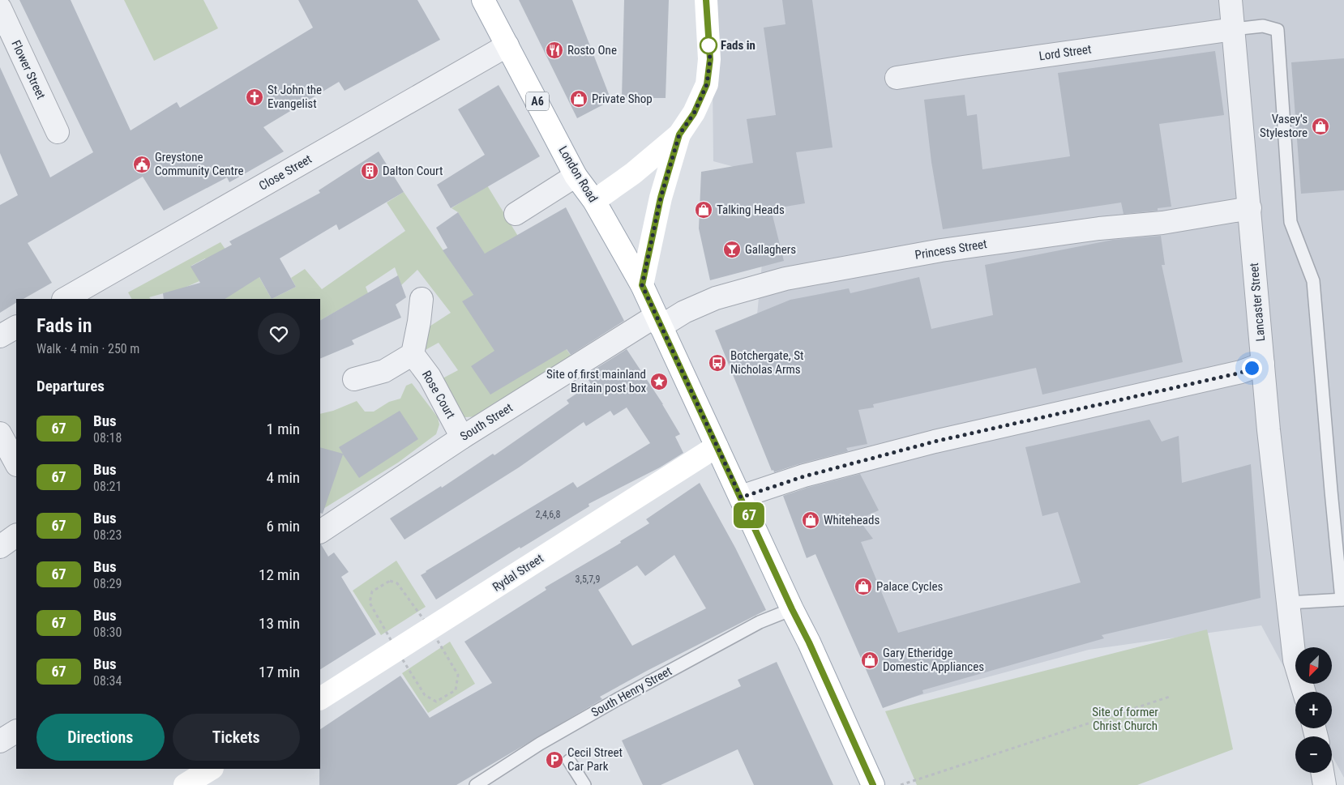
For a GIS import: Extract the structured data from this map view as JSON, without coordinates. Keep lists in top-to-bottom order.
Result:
{
  "streets": {
    "street": [
      "Lord Street",
      "Flower Street",
      "A6",
      "Close Street",
      "London Road",
      "Princess Street",
      "Lancaster Street",
      "Rose Court",
      "South Street",
      "Rydal Street"
    ],
    "lane": ["South Henry Street"]
  },
  "crossings": [
    ["Lord Street", "Lancaster Street"],
    ["A6", "London Road"],
    ["A6", "Princess Street"],
    ["A6", "South Street"],
    ["A6", "Rydal Street"],
    ["A6", "South Henry Street"],
    ["Close Street", "London Road"],
    ["London Road", "Princess Street"],
    ["London Road", "South Street"],
    ["Princess Street", "Lancaster Street"],
    ["Princess Street", "South Street"],
    ["Rose Court", "South Street"]
  ],
  "parks": ["Site of former Christ Church"],
  "places": {
    "other": ["Fads in"],
    "restaurant": ["Rosto One"],
    "church": ["St John the Evangelist"],
    "shop": [
      "Private Shop",
      "Vasey's Stylestore",
      "Talking Heads",
      "Whiteheads",
      "Palace Cycles",
      "Gary Etheridge Domestic Appliances"
    ],
    "public building": ["Greystone Community Centre"],
    "building": ["Dalton Court"],
    "bar": ["Gallaghers"],
    "bus stop": ["Botchergate, St Nicholas Arms"],
    "place": ["Site of first mainland Britain post box"],
    "parking": ["Cecil Street Car Park"]
  },
  "lines": ["bus line 67"],
  "house_numbers": ["2,4,6,8", "3,5,7,9"],
  "north": "bottom left",
  "page": {
    "on_map": "67",
    "heading": [
      ["Fads in", "Walk · 4 min · 250 m"],
      "Departures"
    ],
    "list": [
      {
        "mark": "67",
        "name": "Bus",
        "note": "08:18",
        "value": "1 min"
      },
      {
        "mark": "67",
        "name": "Bus",
        "note": "08:21",
        "value": "4 min"
      },
      {
        "mark": "67",
        "name": "Bus",
        "note": "08:23",
        "value": "6 min"
      },
      {
        "mark": "67",
        "name": "Bus",
        "note": "08:29",
        "value": "12 min"
      },
      {
        "mark": "67",
        "name": "Bus",
        "note": "08:30",
        "value": "13 min"
      },
      {
        "mark": "67",
        "name": "Bus",
        "note": "08:34",
        "value": "17 min"
      }
    ],
    "map_buttons": ["+", "−"],
    "buttons": ["Directions", "Tickets"]
  }
}
